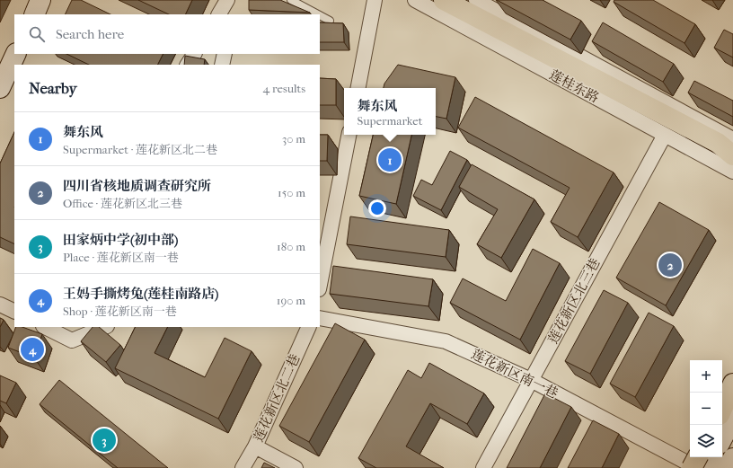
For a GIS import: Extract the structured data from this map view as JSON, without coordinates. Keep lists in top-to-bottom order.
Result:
{
  "streets": {
    "street": [
      "莲桂东路",
      "莲花新区北三巷",
      "莲花新区南一巷",
      "莲花新区北二巷"
    ]
  },
  "crossings": [
    ["莲桂东路", "莲花新区北三巷"],
    ["莲花新区北三巷", "莲花新区南一巷"]
  ],
  "page": {
    "search": "Search here",
    "heading": ["Nearby", "4 results"],
    "popup": ["舞东风", "Supermarket"],
    "list": [
      {
        "mark": "1",
        "name": "舞东风",
        "note": "Supermarket · 莲花新区北二巷",
        "value": "30 m"
      },
      {
        "mark": "2",
        "name": "四川省核地质调查研究所",
        "note": "Office · 莲花新区北三巷",
        "value": "150 m"
      },
      {
        "mark": "3",
        "name": "田家炳中学(初中部)",
        "note": "Place · 莲花新区南一巷",
        "value": "180 m"
      },
      {
        "mark": "4",
        "name": "王妈手撕烤兔(莲桂南路店)",
        "note": "Shop · 莲花新区南一巷",
        "value": "190 m"
      }
    ],
    "pins": [
      "1",
      "2",
      "4",
      "3"
    ],
    "map_buttons": ["+", "−"]
  }
}
